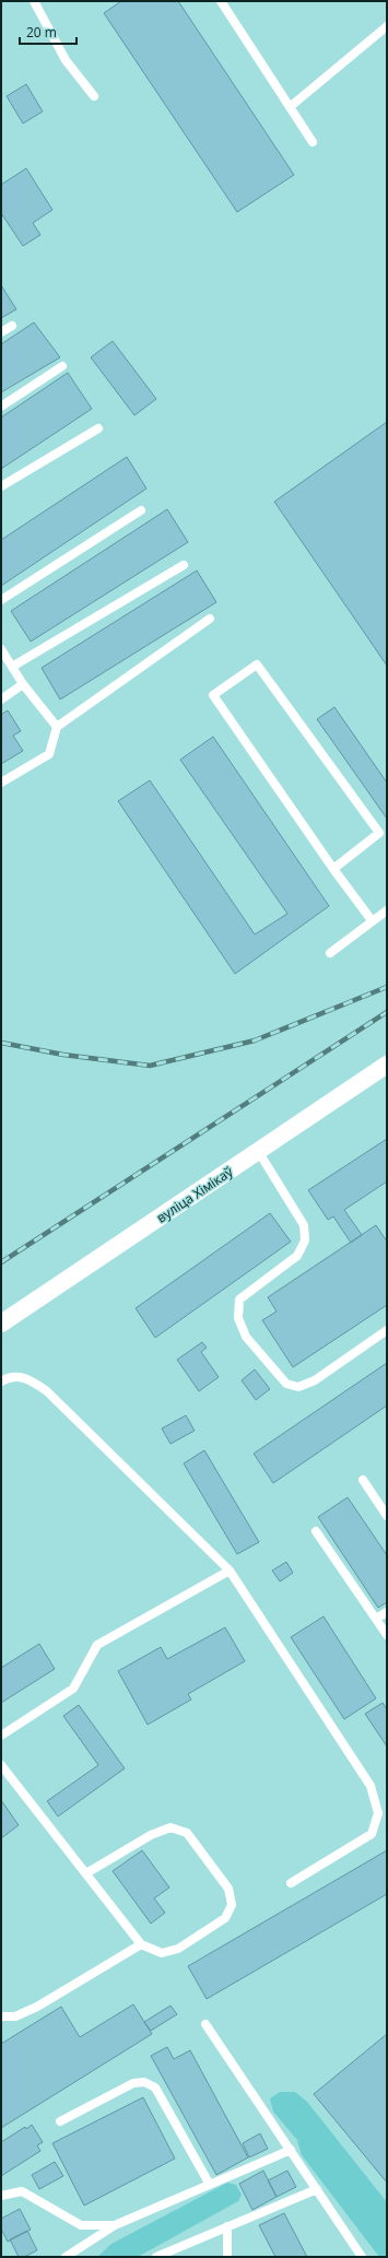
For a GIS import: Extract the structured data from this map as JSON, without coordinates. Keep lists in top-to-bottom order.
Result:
{
  "streets": {
    "street": ["вуліца Хімікаў"]
  },
  "scale_bar": "20 m"
}
